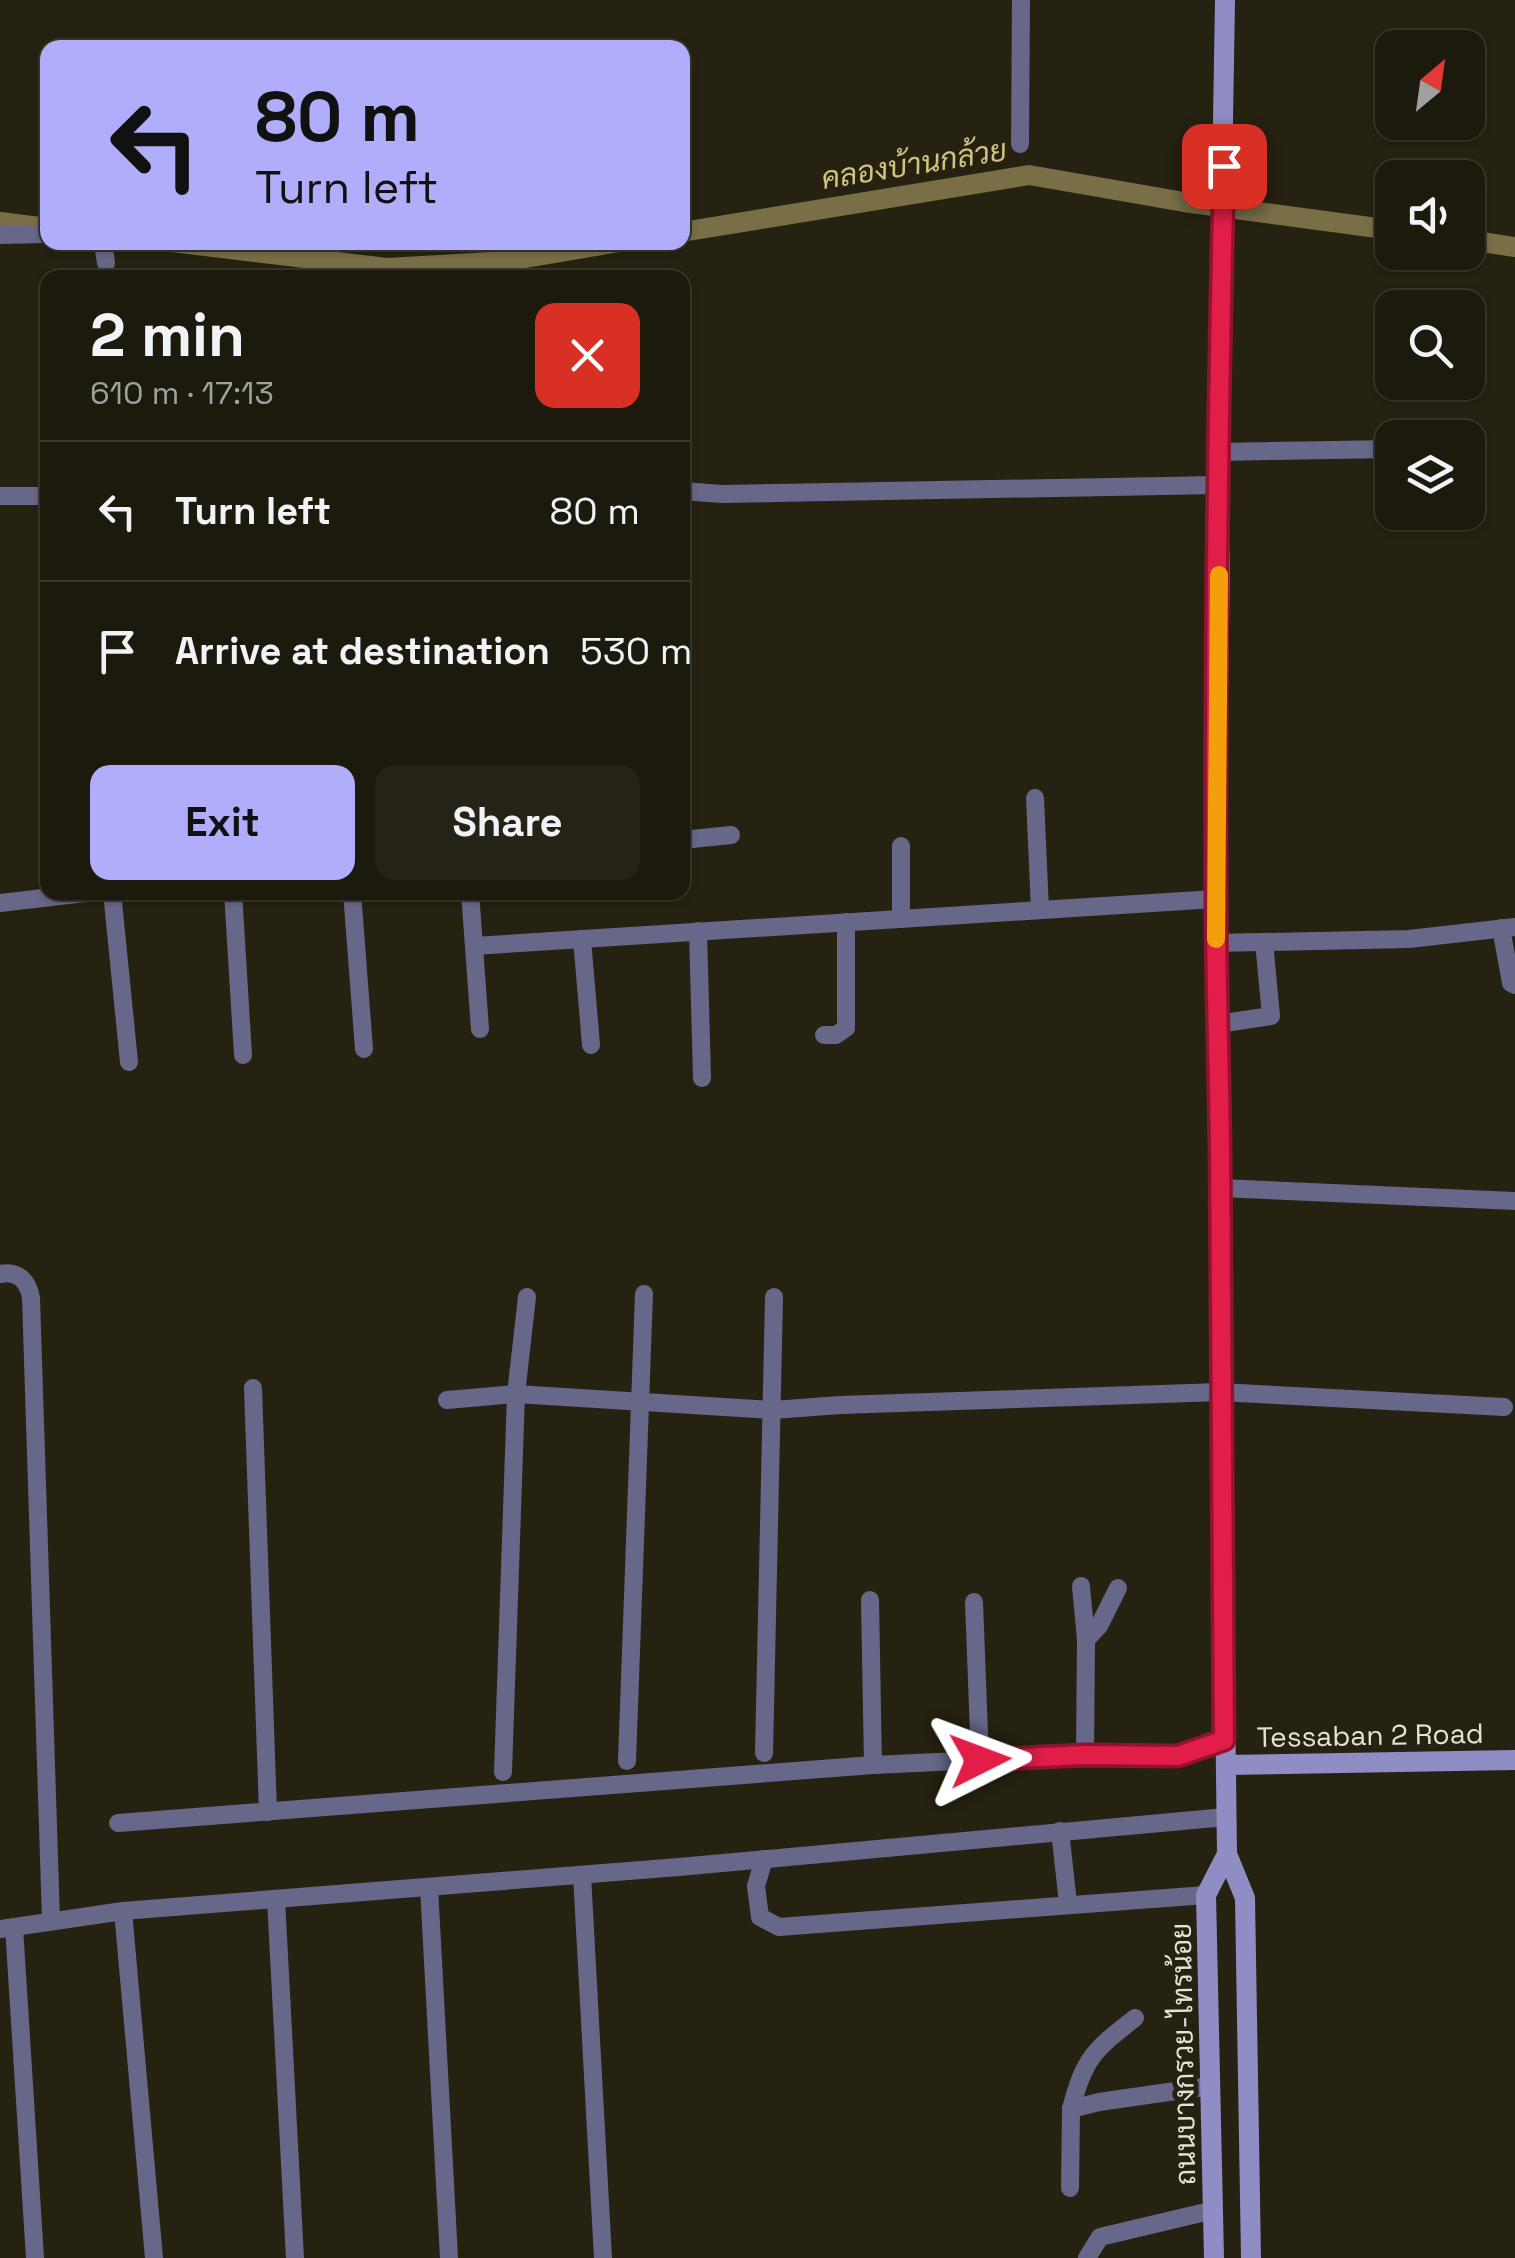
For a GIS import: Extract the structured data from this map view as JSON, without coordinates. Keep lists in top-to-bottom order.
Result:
{
  "streets": {
    "main road": ["Tessaban 2 Road", "ถนนบางกรวย-ไทรน้อย"]
  },
  "crossings": [
    ["Tessaban 2 Road", "ถนนบางกรวย-ไทรน้อย"]
  ],
  "water": ["คลองบ้านกล้วย"],
  "north": "top right",
  "page": {
    "turn": ["80 m", "Turn left"],
    "heading": ["2 min", "610 m · 17:13"],
    "list": [
      {
        "name": "Turn left",
        "value": "80 m"
      },
      {
        "name": "Arrive at destination",
        "value": "530 m"
      }
    ],
    "buttons": ["Exit", "Share"]
  }
}
